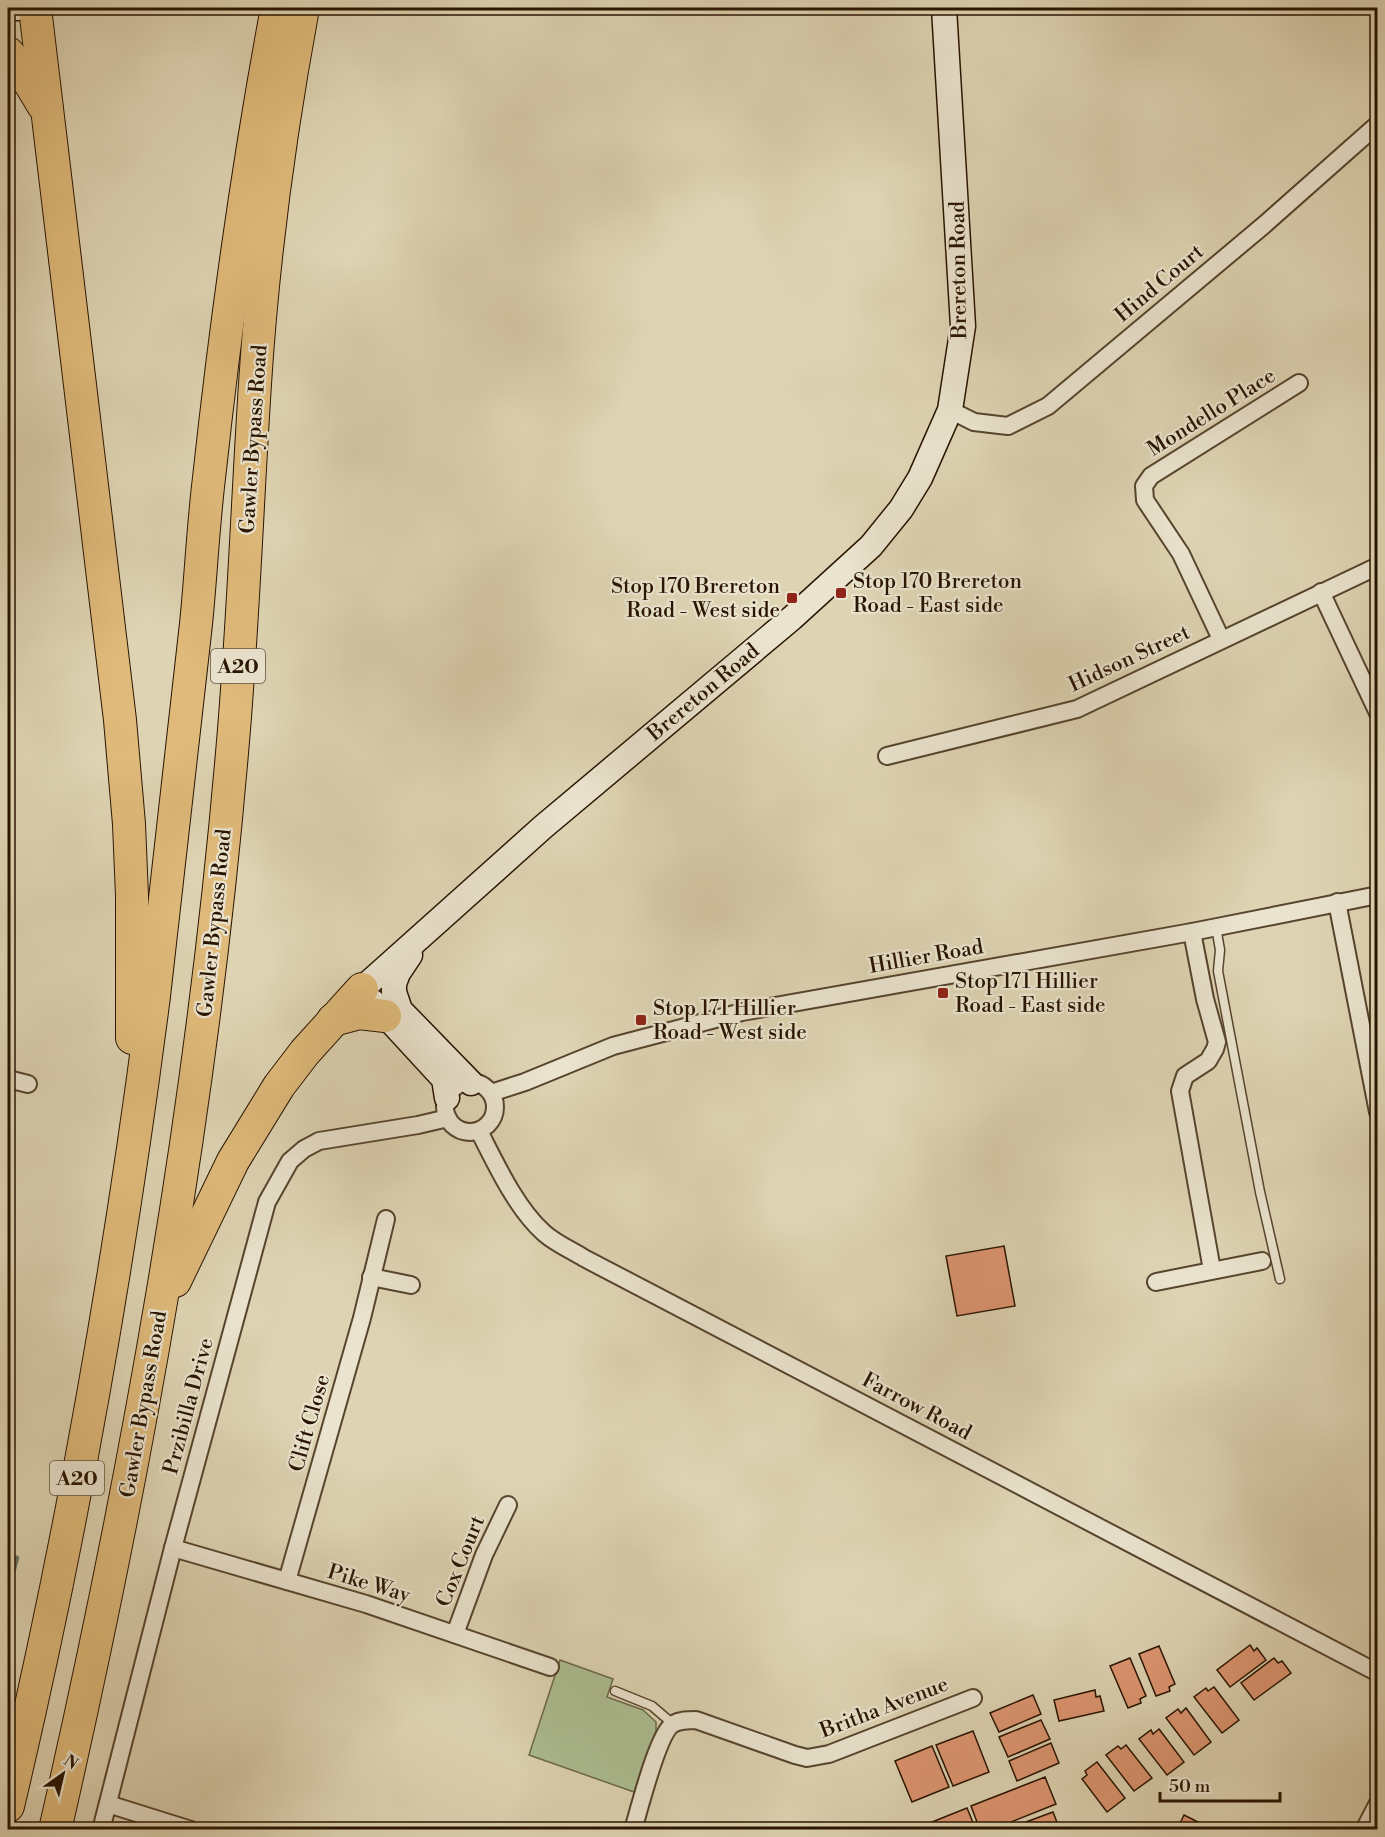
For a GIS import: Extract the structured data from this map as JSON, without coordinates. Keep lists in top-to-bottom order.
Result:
{
  "streets": {
    "highway": ["Gawler Bypass Road", "A20"],
    "street": [
      "Brereton Road",
      "Hind Court",
      "Mondello Place",
      "Hidson Street",
      "Hillier Road",
      "Przibilla Drive",
      "Farrow Road",
      "Clift Close",
      "Cox Court",
      "Pike Way",
      "Britha Avenue"
    ]
  },
  "crossings": [
    ["Brereton Road", "Hind Court"],
    ["Brereton Road", "Hillier Road"],
    ["Brereton Road", "Przibilla Drive"],
    ["Brereton Road", "Farrow Road"],
    ["Mondello Place", "Hidson Street"],
    ["Hillier Road", "Przibilla Drive"],
    ["Hillier Road", "Farrow Road"],
    ["Przibilla Drive", "Farrow Road"],
    ["Przibilla Drive", "Pike Way"],
    ["Clift Close", "Pike Way"],
    ["Cox Court", "Pike Way"]
  ],
  "places": {
    "transit": [
      "Stop 170 Brereton Road - East side",
      "Stop 170 Brereton Road - West side",
      "Stop 171 Hillier Road - East side",
      "Stop 171 Hillier Road - West side"
    ]
  },
  "scale_bar": "50 m",
  "north": "top right"
}
